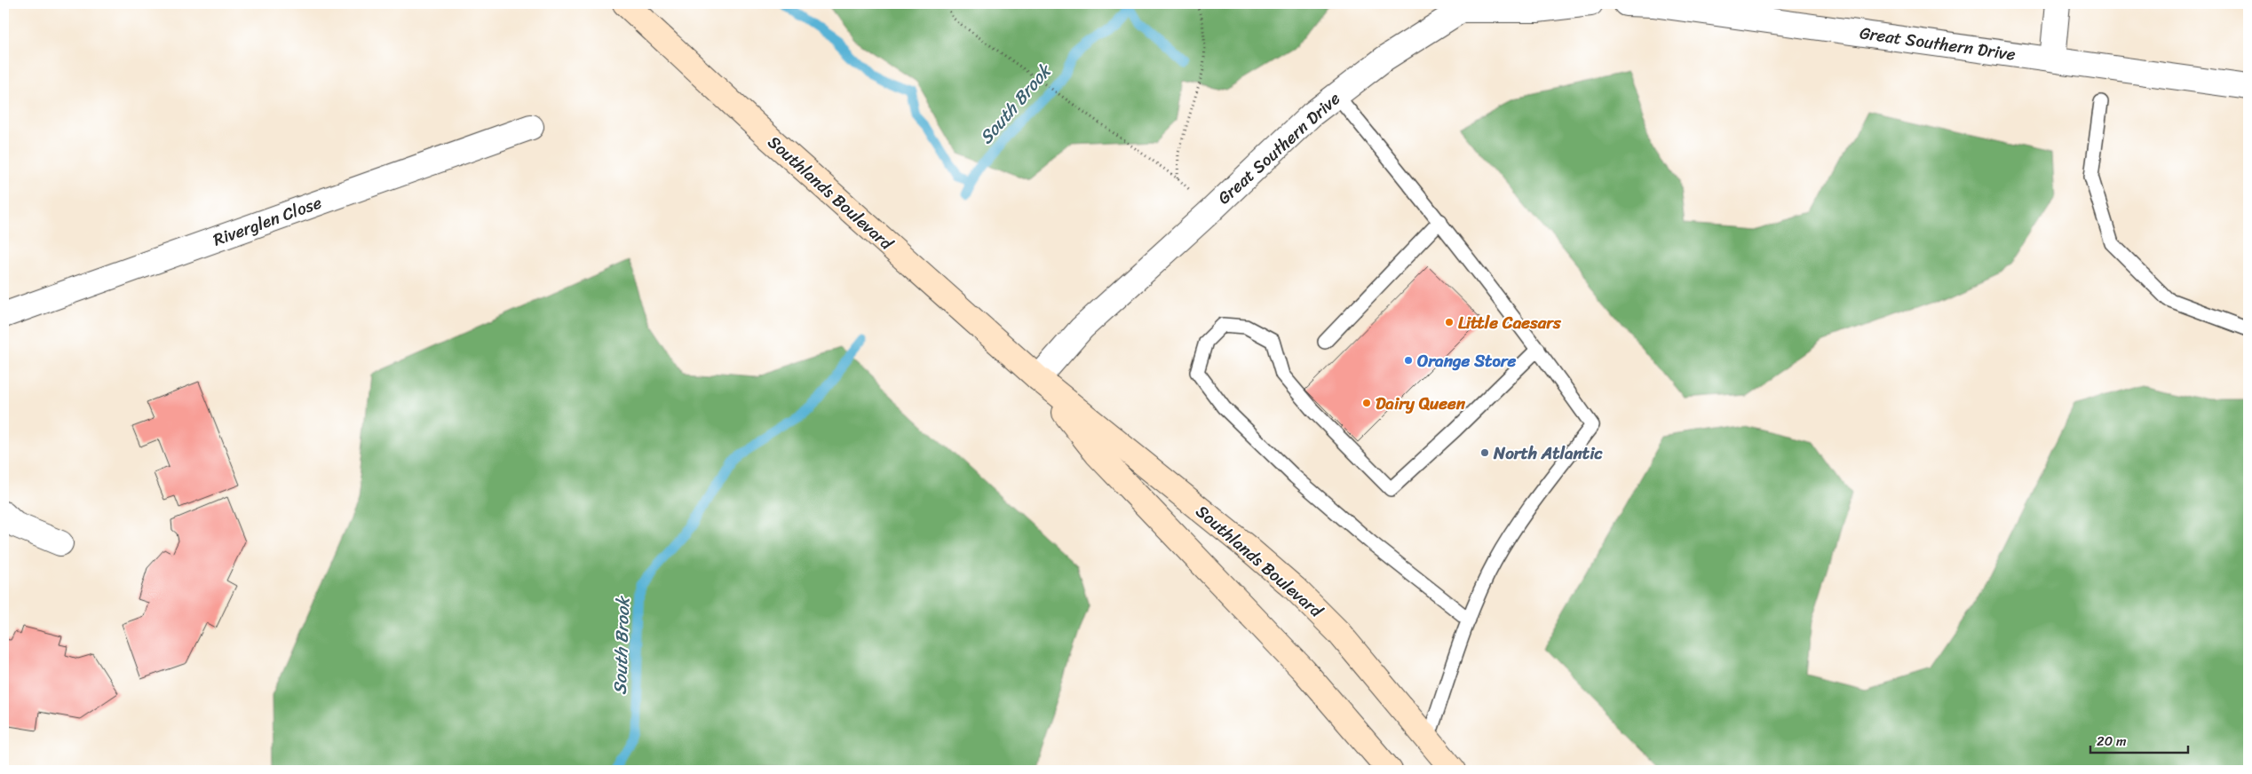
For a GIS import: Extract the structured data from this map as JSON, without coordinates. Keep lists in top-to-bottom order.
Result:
{
  "streets": {
    "main road": ["Southlands Boulevard"],
    "street": ["Great Southern Drive", "Riverglen Close"]
  },
  "crossings": [
    ["Great Southern Drive", "Southlands Boulevard"]
  ],
  "water": ["South Brook"],
  "places": [
    "Little Caesars",
    "Orange Store",
    "Dairy Queen",
    "North Atlantic"
  ],
  "scale_bar": "20 m"
}
